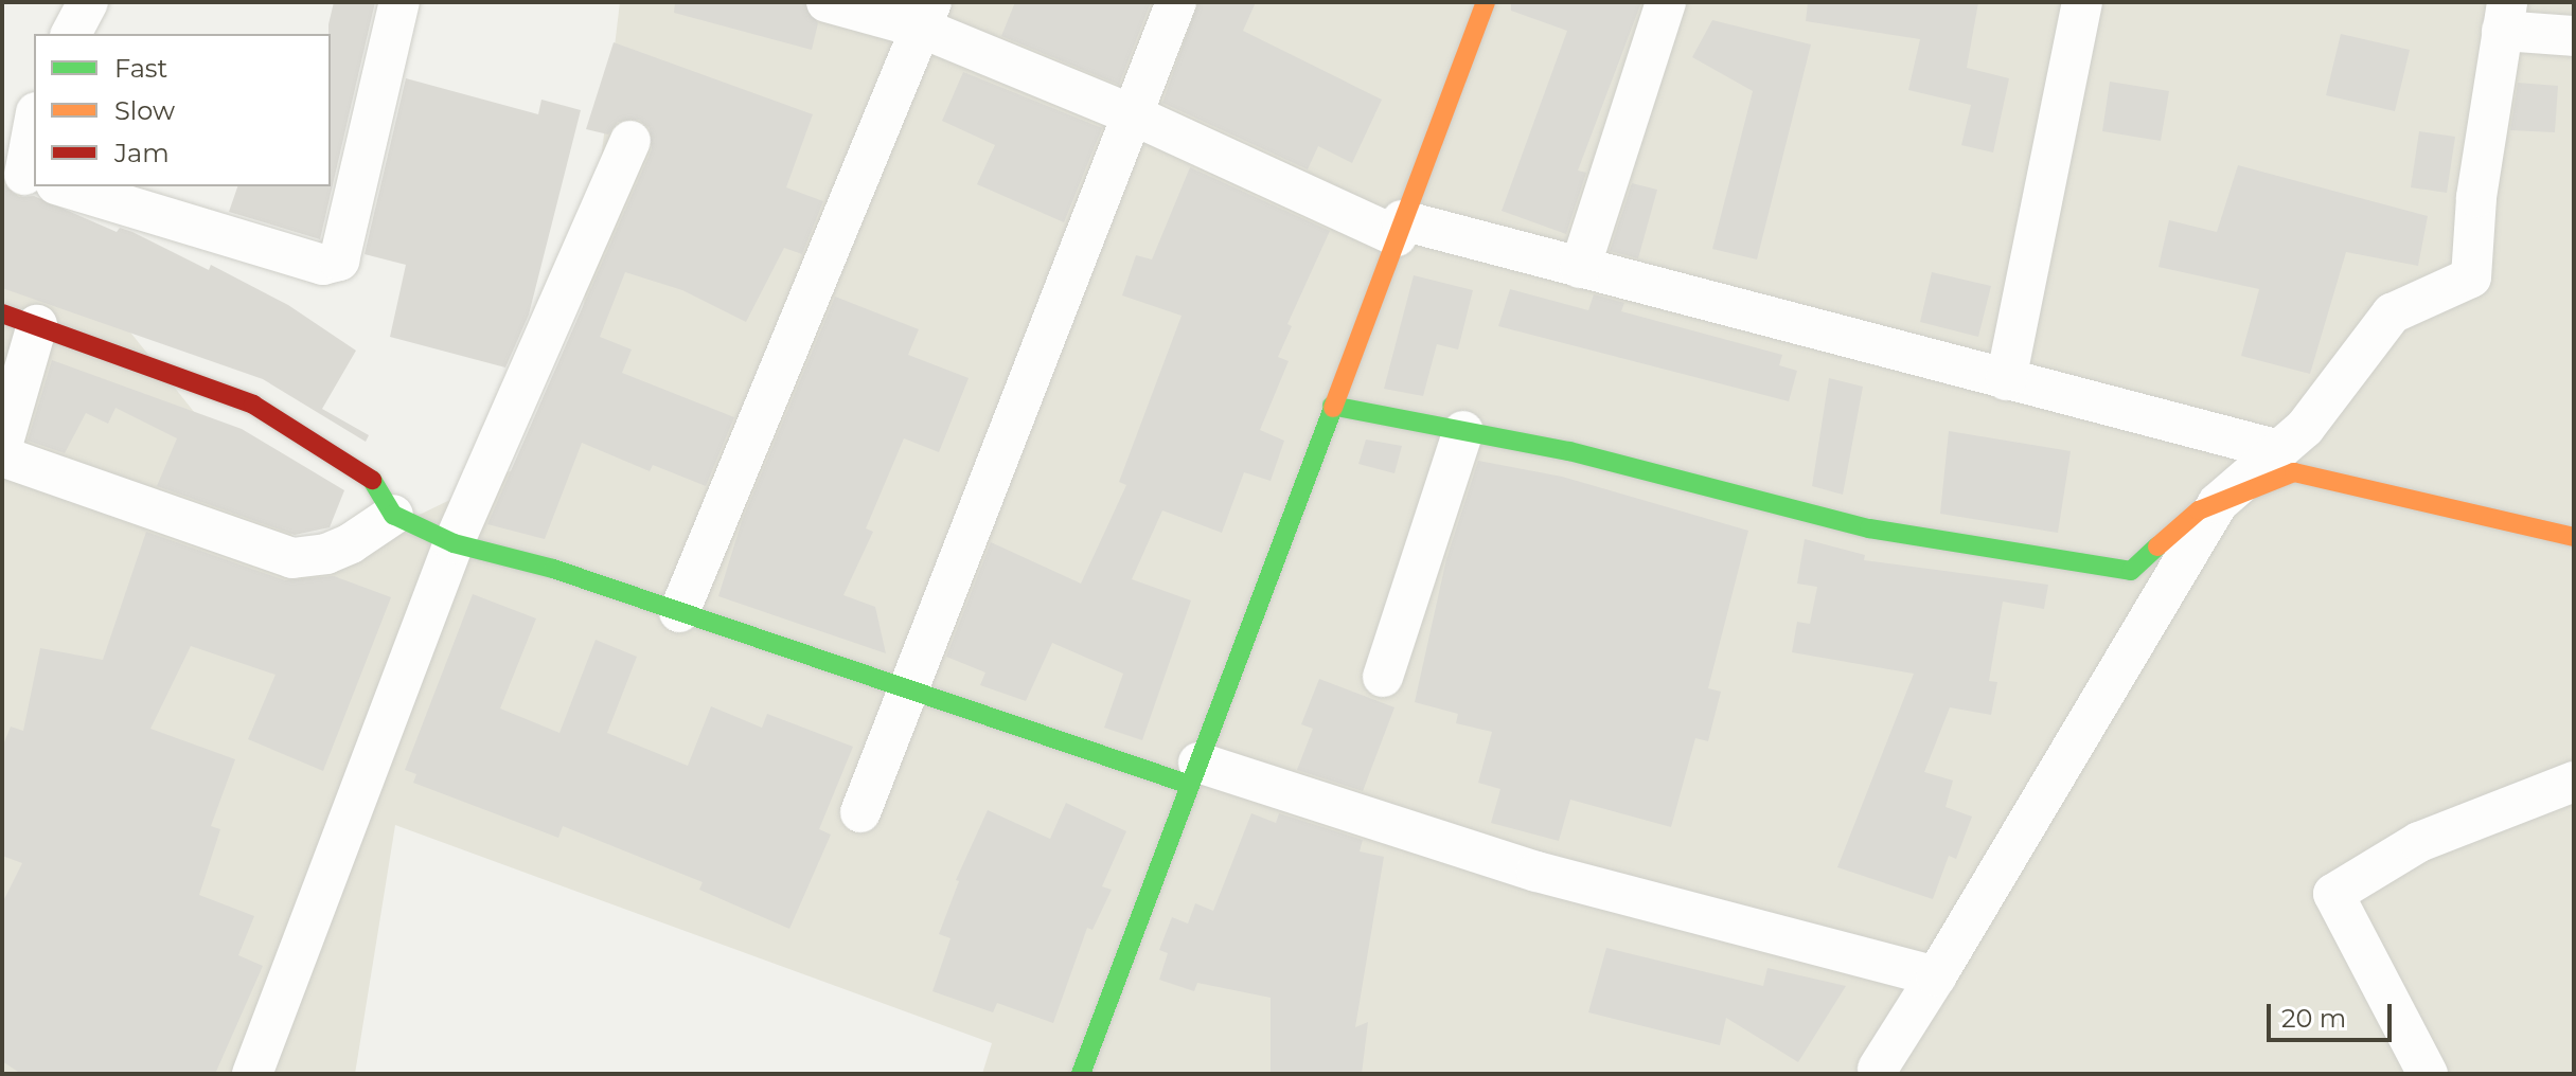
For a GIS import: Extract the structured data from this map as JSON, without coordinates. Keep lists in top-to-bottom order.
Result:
{
  "legend": ["Fast", "Slow", "Jam"],
  "scale_bar": "20 m"
}
